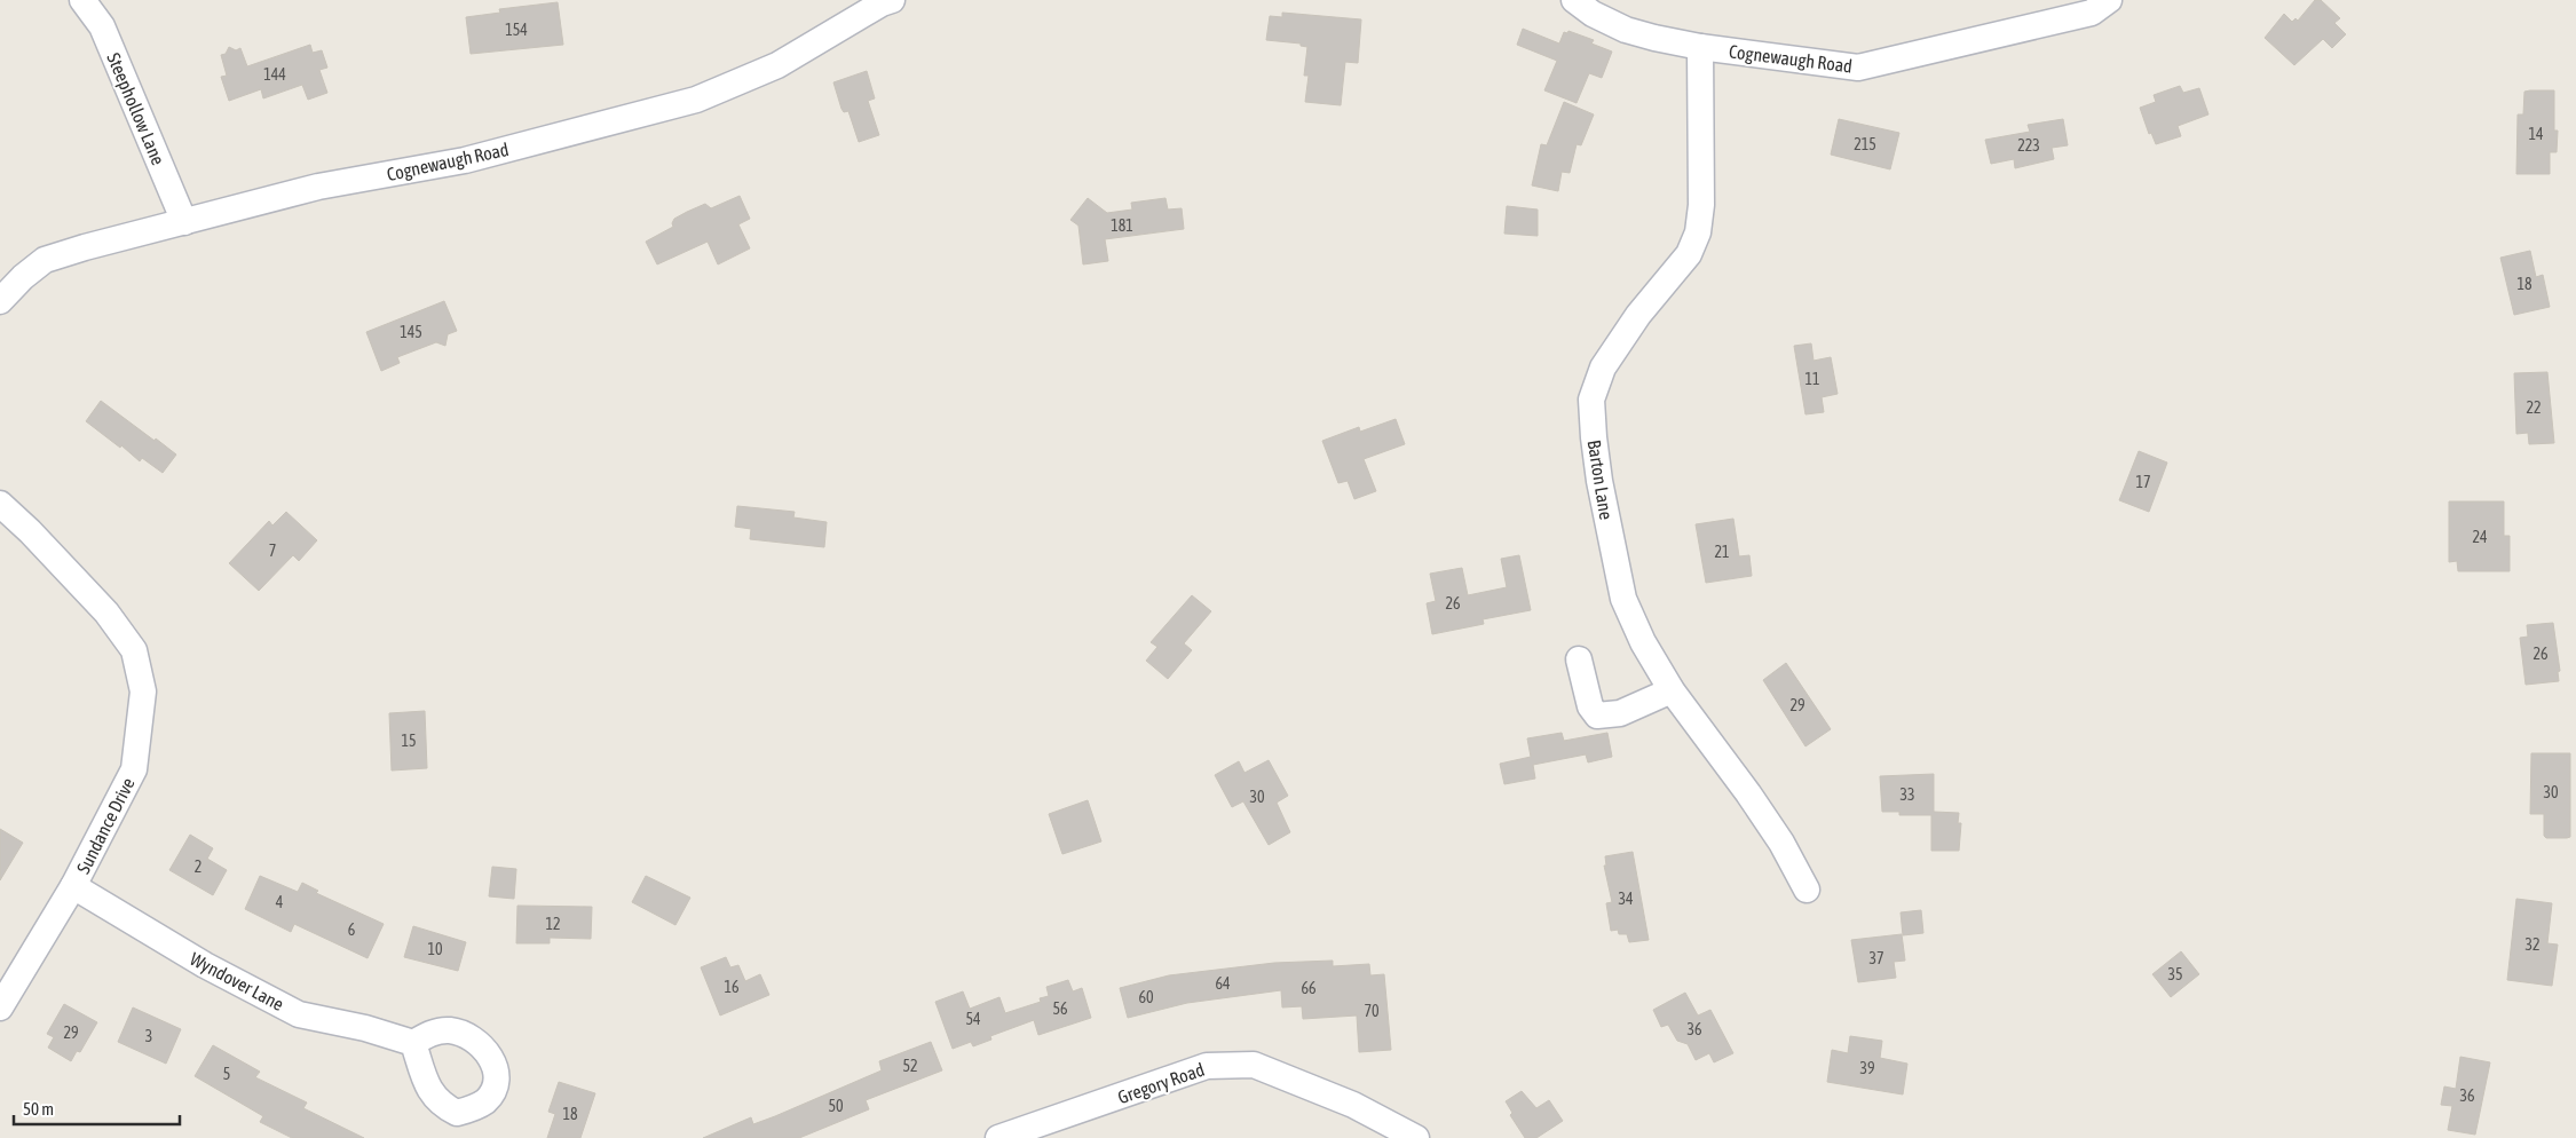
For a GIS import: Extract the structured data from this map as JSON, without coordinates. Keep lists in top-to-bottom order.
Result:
{
  "streets": {
    "street": [
      "Cognewaugh Road",
      "Steephollow Lane",
      "Barton Lane",
      "Sundance Drive",
      "Wyndover Lane",
      "Gregory Road"
    ]
  },
  "crossings": [
    ["Cognewaugh Road", "Steephollow Lane"],
    ["Cognewaugh Road", "Barton Lane"],
    ["Sundance Drive", "Wyndover Lane"]
  ],
  "house_numbers": [
    "154",
    "144",
    "14",
    "215",
    "223",
    "181",
    "18",
    "145",
    "11",
    "22",
    "17",
    "24",
    "7",
    "21",
    "26",
    "26",
    "29",
    "15",
    "30",
    "33",
    "30",
    "2",
    "34",
    "4",
    "12",
    "6",
    "32",
    "10",
    "37",
    "35",
    "64",
    "16",
    "66",
    "60",
    "56",
    "70",
    "54",
    "36",
    "29",
    "3",
    "52",
    "39",
    "5",
    "36",
    "50",
    "18"
  ],
  "scale_bar": "50 m"
}
